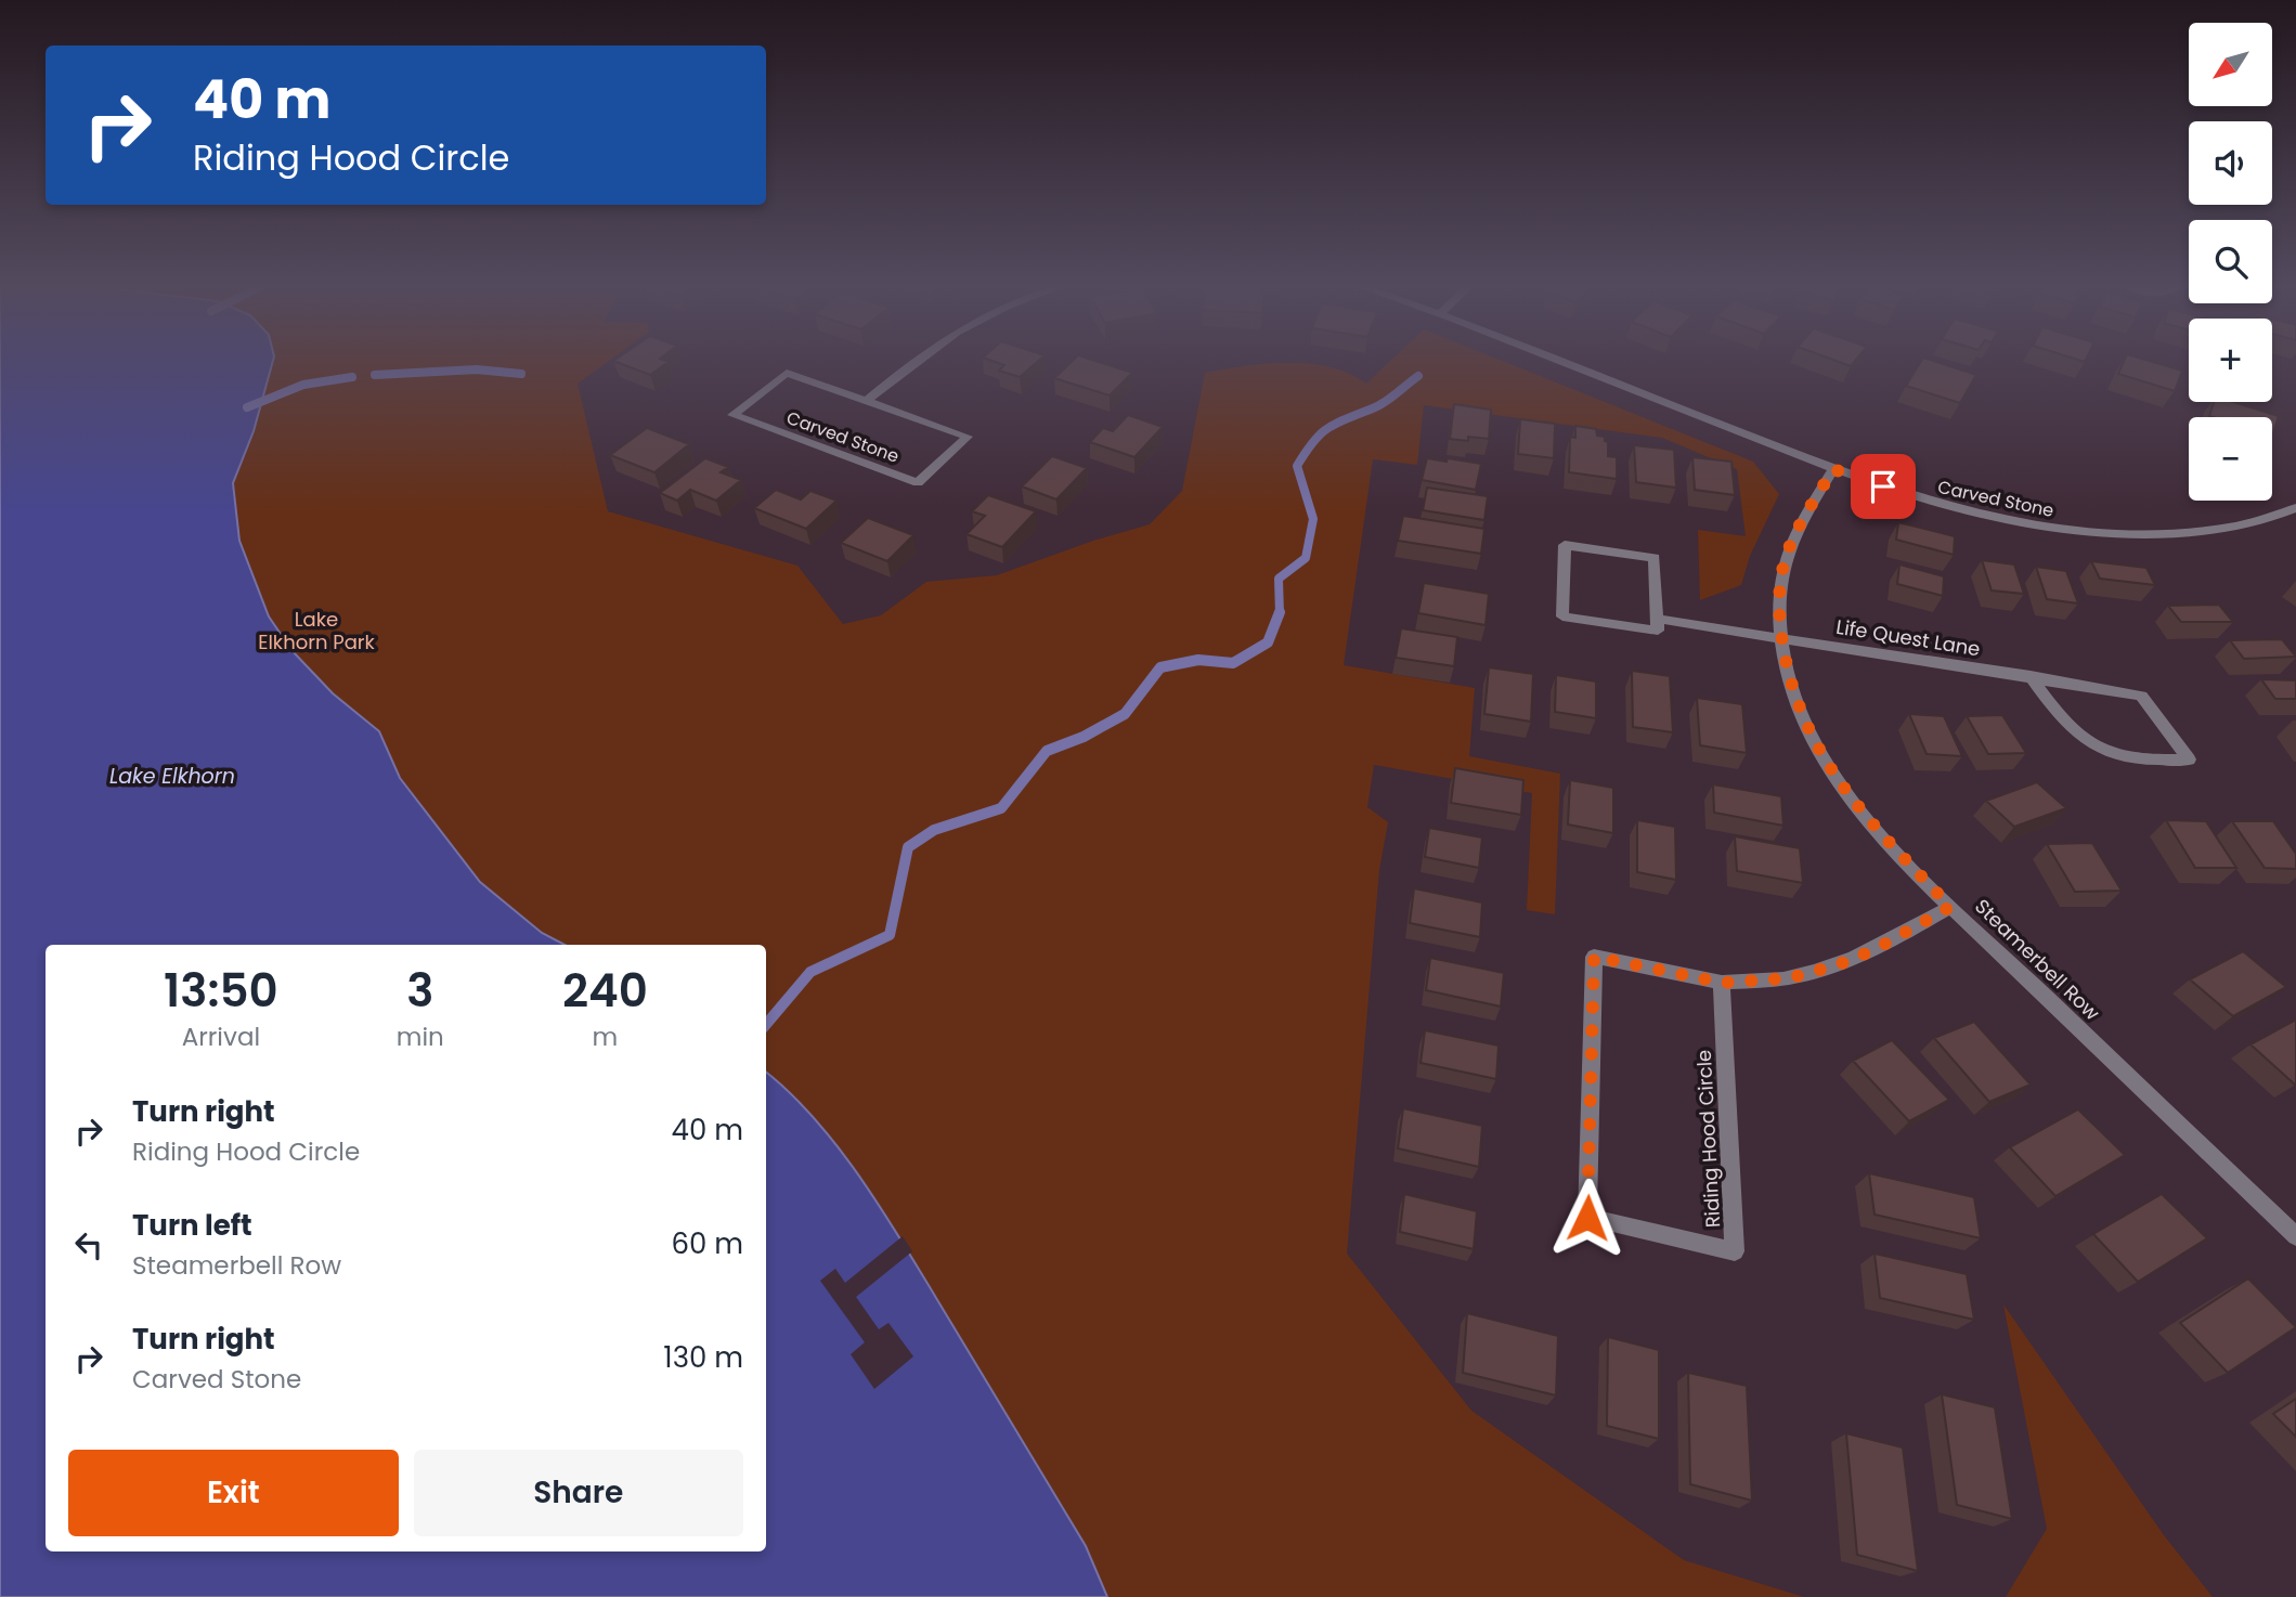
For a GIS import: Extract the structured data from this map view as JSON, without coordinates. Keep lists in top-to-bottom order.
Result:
{
  "streets": {
    "street": [
      "Carved Stone",
      "Life Quest Lane",
      "Steamerbell Row",
      "Riding Hood Circle"
    ]
  },
  "crossings": [
    ["Carved Stone", "Steamerbell Row"],
    ["Life Quest Lane", "Steamerbell Row"],
    ["Steamerbell Row", "Riding Hood Circle"]
  ],
  "water": ["Lake Elkhorn"],
  "parks": ["Lake Elkhorn Park"],
  "north": "bottom left",
  "page": {
    "map_buttons": ["+", "−"],
    "turn": ["40 m", "Riding Hood Circle"],
    "eta": [
      "13:50",
      "Arrival",
      "3",
      "min",
      "240",
      "m"
    ],
    "list": [
      {
        "name": "Turn right",
        "note": "Riding Hood Circle",
        "value": "40 m"
      },
      {
        "name": "Turn left",
        "note": "Steamerbell Row",
        "value": "60 m"
      },
      {
        "name": "Turn right",
        "note": "Carved Stone",
        "value": "130 m"
      }
    ],
    "buttons": ["Exit", "Share"]
  }
}
